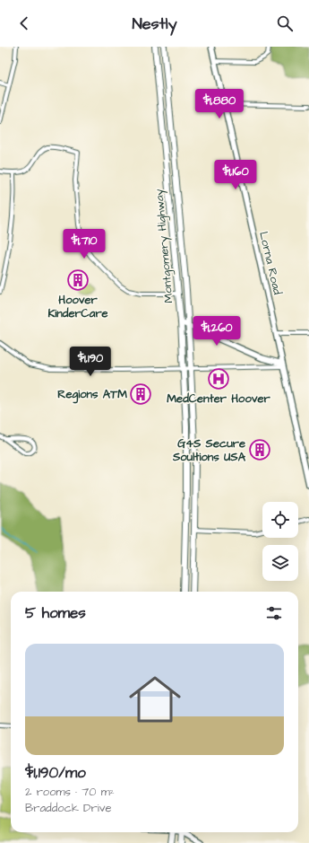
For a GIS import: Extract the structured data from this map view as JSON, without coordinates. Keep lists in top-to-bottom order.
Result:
{
  "streets": {
    "main road": ["Montgomery Highway"],
    "street": ["Lorna Road"]
  },
  "places": {
    "building": ["Hoover KinderCare", "Regions ATM", "G4S Secure Soultions USA"],
    "hospital": ["MedCenter Hoover"]
  },
  "page": {
    "header": "Nestly",
    "price": [
      "$1,880",
      "$1,160",
      "$1,710",
      "$1,260",
      "$1,190"
    ],
    "heading": "5 homes",
    "list": [
      {
        "name": "$1,190/mo",
        "note": "2 rooms · 70 m² · Braddock Drive"
      }
    ]
  }
}
